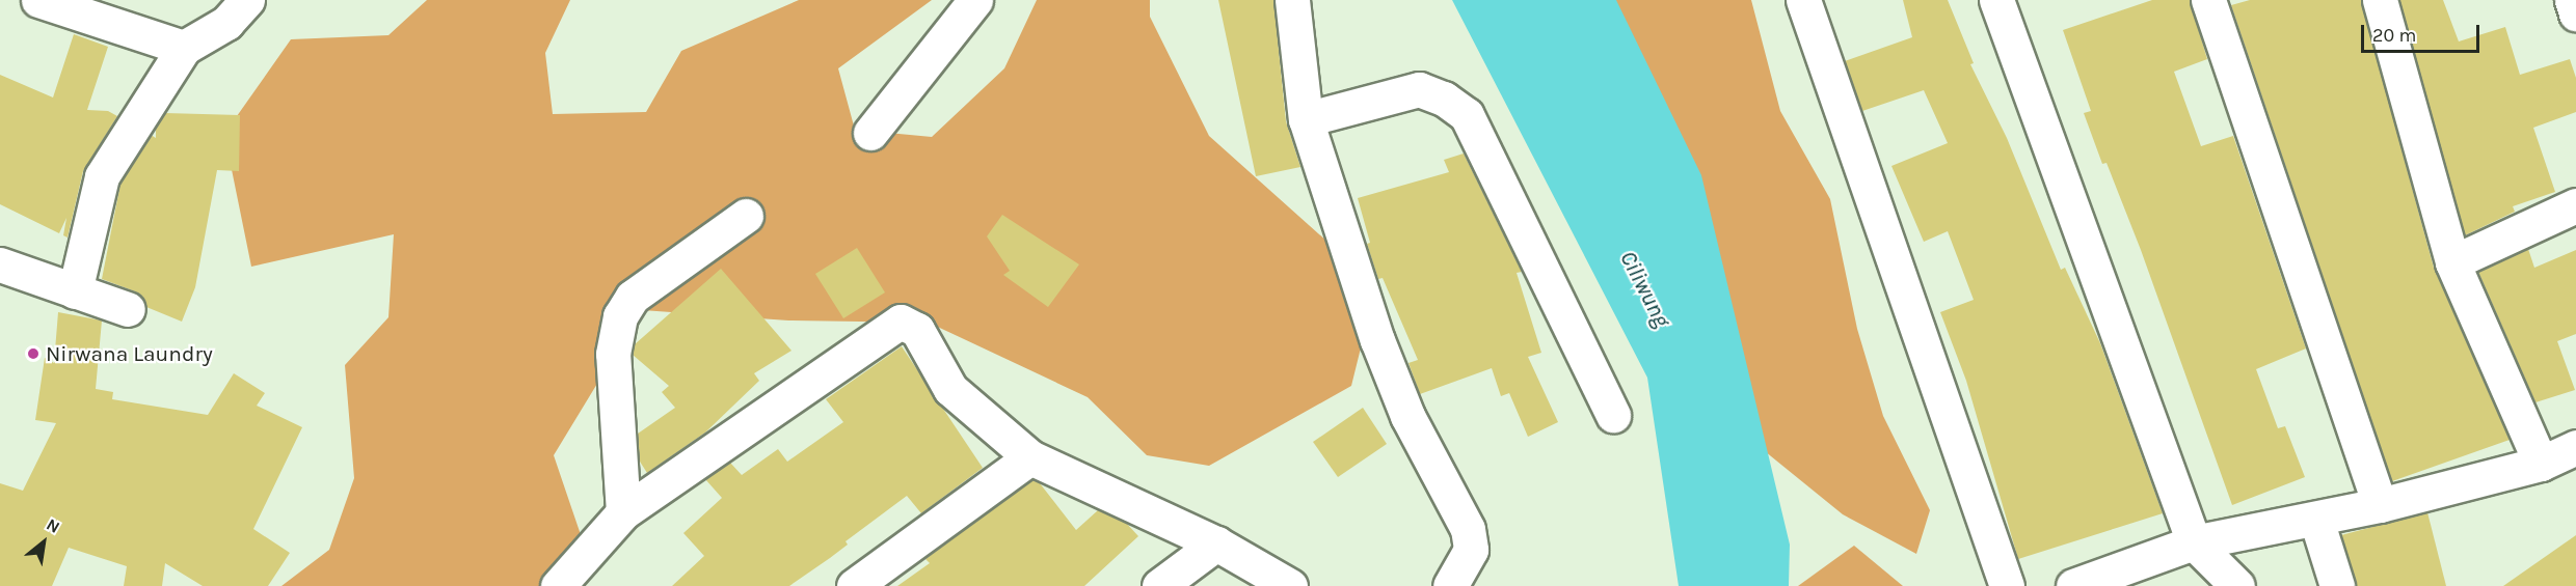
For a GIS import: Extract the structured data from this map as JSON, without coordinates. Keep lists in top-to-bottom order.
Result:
{
  "water": ["Ciliwung"],
  "places": ["Nirwana Laundry"],
  "scale_bar": "20 m",
  "north": "top right"
}
